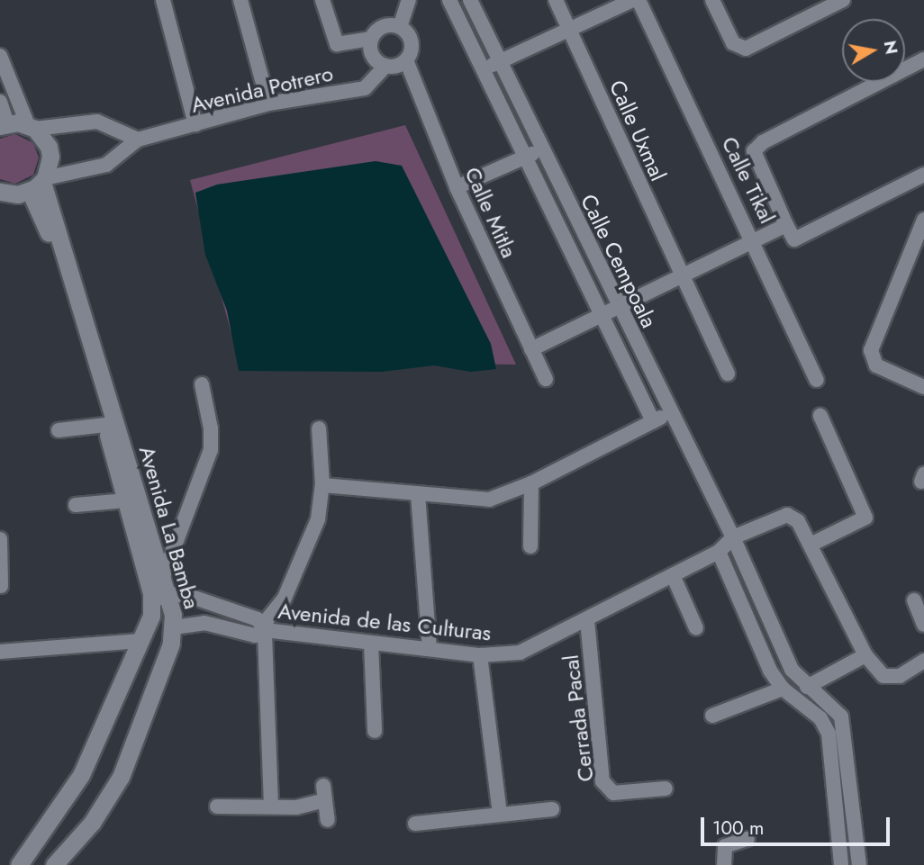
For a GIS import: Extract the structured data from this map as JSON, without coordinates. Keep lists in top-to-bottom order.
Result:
{
  "streets": {
    "street": [
      "Avenida Potrero",
      "Calle Uxmal",
      "Calle Tikal",
      "Calle Mitla",
      "Calle Cempoala",
      "Avenida La Bamba",
      "Avenida de las Culturas",
      "Cerrada Pacal"
    ]
  },
  "crossings": [
    ["Avenida Potrero", "Calle Mitla"],
    ["Avenida Potrero", "Avenida La Bamba"],
    ["Calle Cempoala", "Avenida de las Culturas"],
    ["Avenida La Bamba", "Avenida de las Culturas"],
    ["Avenida de las Culturas", "Cerrada Pacal"]
  ],
  "scale_bar": "100 m",
  "north": "right"
}
